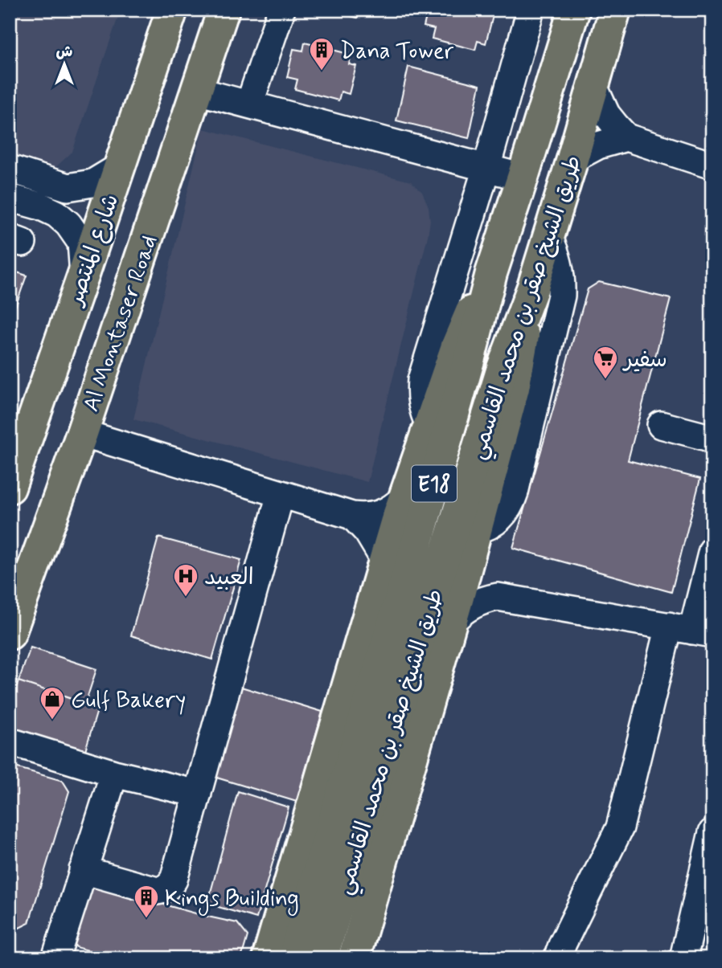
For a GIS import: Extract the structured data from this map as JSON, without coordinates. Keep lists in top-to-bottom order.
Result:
{
  "streets": {
    "main road": [
      "شارع المنتصر",
      "طريق الشيخ صقر بن محمد القاسمي",
      "Al Montaser Road",
      "E18"
    ]
  },
  "places": {
    "building": ["Dana Tower", "Kings Building"],
    "supermarket": ["سفير"],
    "hospital": ["العبيد"],
    "shop": ["Gulf Bakery"]
  },
  "north": "top"
}
